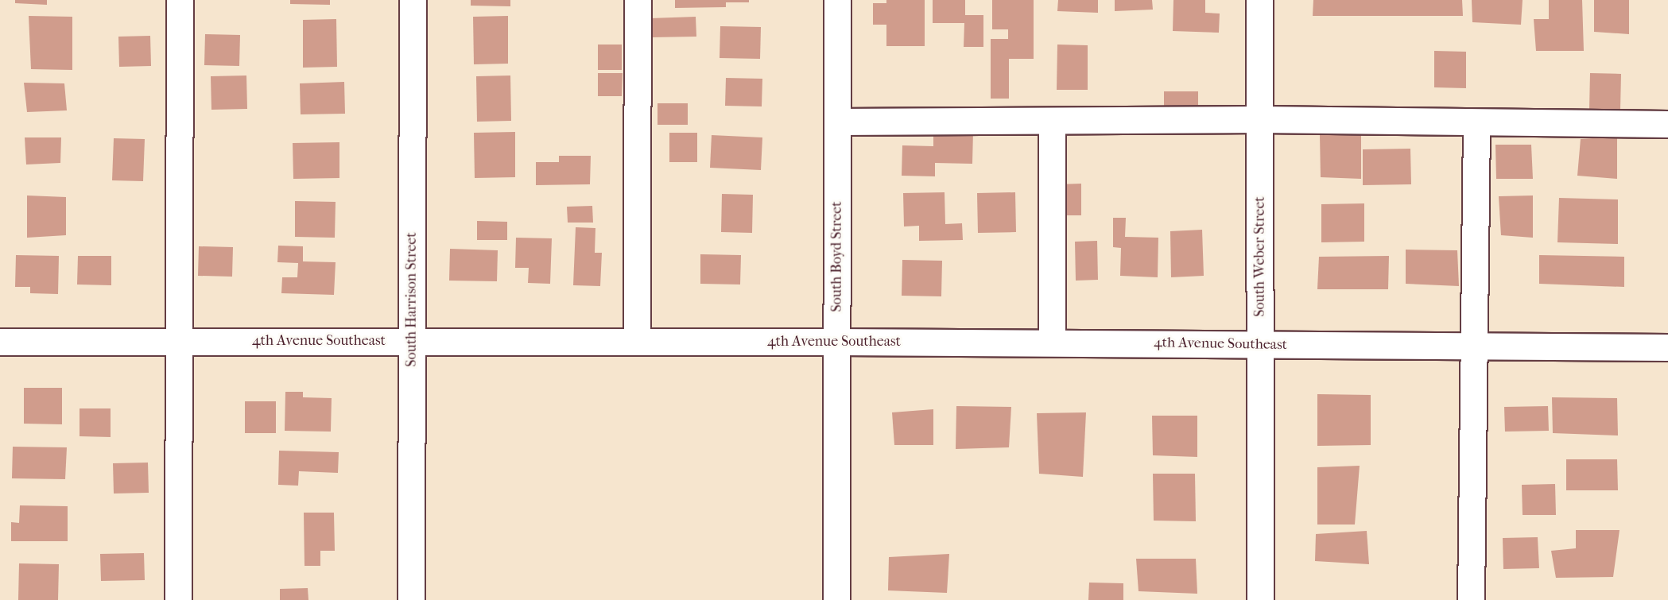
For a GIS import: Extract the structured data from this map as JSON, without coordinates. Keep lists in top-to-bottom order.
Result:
{
  "streets": {
    "street": [
      "South Boyd Street",
      "South Weber Street",
      "South Harrison Street",
      "4th Avenue Southeast"
    ]
  },
  "crossings": [
    ["South Boyd Street", "4th Avenue Southeast"],
    ["South Weber Street", "4th Avenue Southeast"],
    ["South Harrison Street", "4th Avenue Southeast"]
  ]
}
